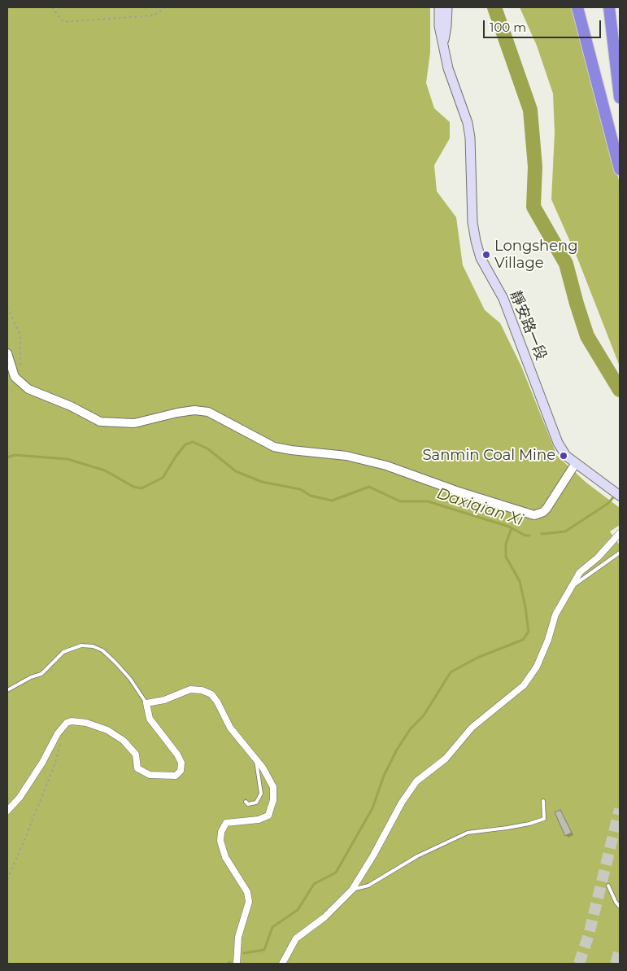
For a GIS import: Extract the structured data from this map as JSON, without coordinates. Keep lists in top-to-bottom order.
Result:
{
  "streets": {
    "main road": ["靜安路一段"]
  },
  "water": ["Daxiqian Xi"],
  "places": ["Longsheng Village", "Sanmin Coal Mine"],
  "scale_bar": "100 m"
}
